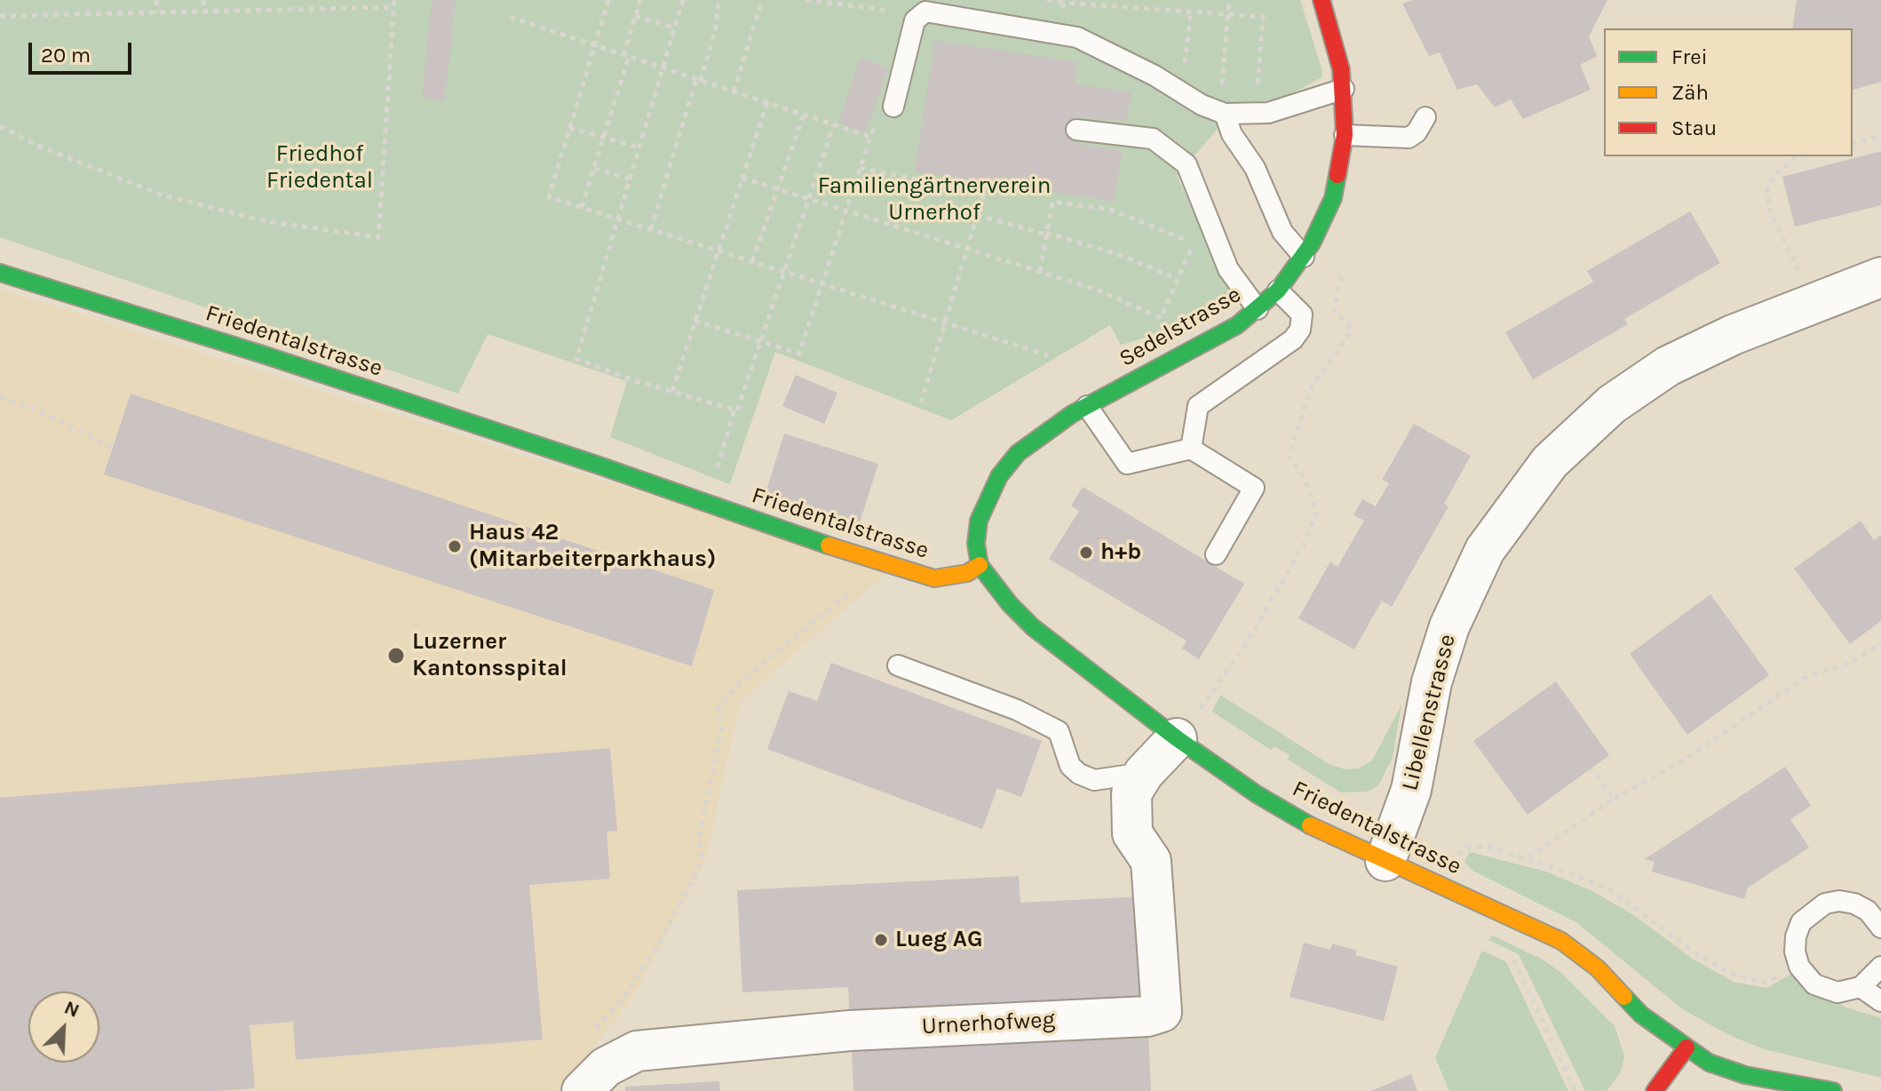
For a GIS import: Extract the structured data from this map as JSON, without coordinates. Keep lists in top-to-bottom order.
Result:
{
  "streets": {
    "main road": ["Sedelstrasse", "Friedentalstrasse"],
    "street": ["Libellenstrasse", "Urnerhofweg"]
  },
  "crossings": [
    ["Sedelstrasse", "Friedentalstrasse"],
    ["Friedentalstrasse", "Libellenstrasse"]
  ],
  "parks": ["Friedhof Friedental", "Familiengärtnerverein Urnerhof"],
  "places": [
    "Haus 42 (Mitarbeiterparkhaus)",
    "h+b",
    "Luzerner Kantonsspital",
    "Lueg AG"
  ],
  "legend": ["Frei", "Zäh", "Stau"],
  "scale_bar": "20 m",
  "north": "top right"
}
